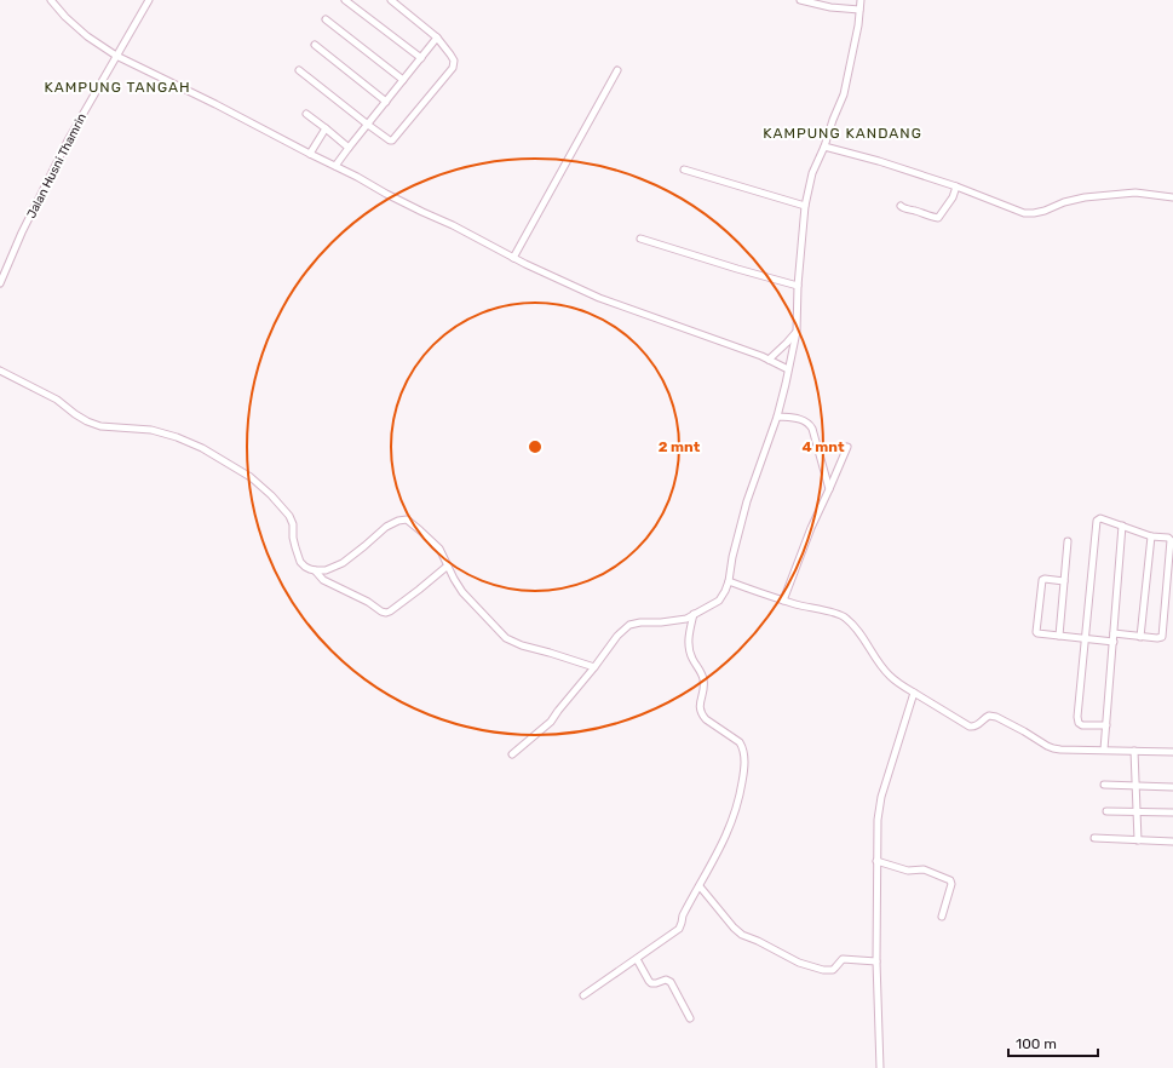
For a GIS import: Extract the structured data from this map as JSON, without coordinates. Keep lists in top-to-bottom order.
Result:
{
  "streets": {
    "street": ["Jalan Husni Thamrin"]
  },
  "districts": ["KAMPUNG TANGAH", "KAMPUNG KANDANG"],
  "scale_bar": "100 m",
  "rings": ["2 mnt", "4 mnt"]
}
